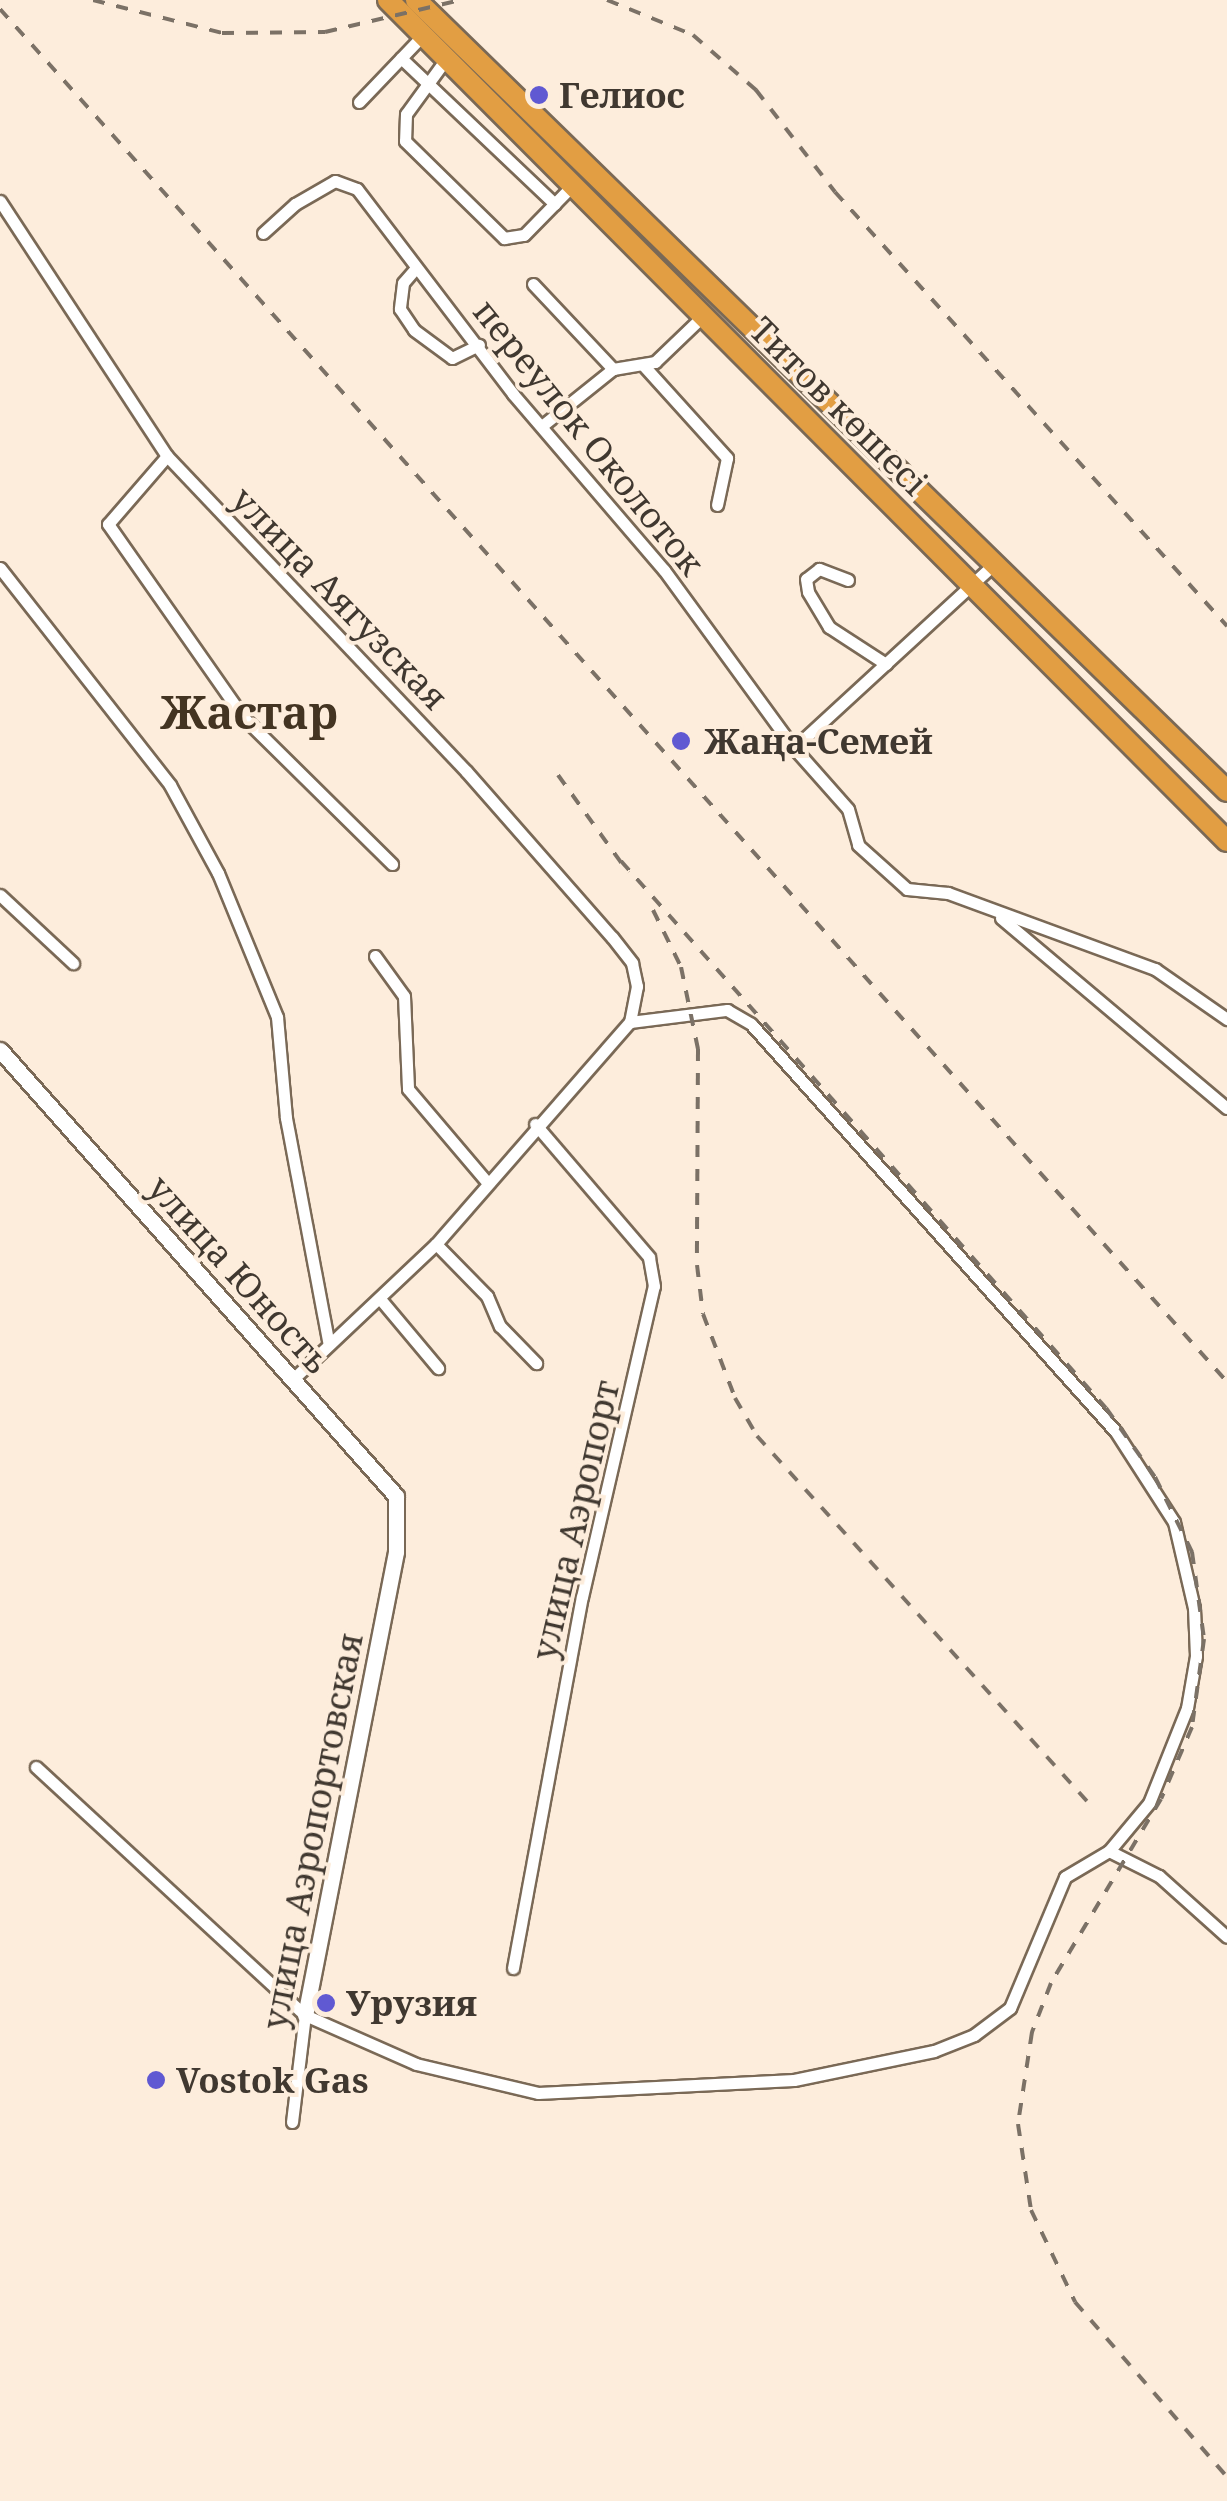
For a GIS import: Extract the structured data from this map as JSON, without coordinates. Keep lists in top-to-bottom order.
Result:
{
  "streets": {
    "highway": ["Титов көшесі"],
    "street": [
      "переулок Околоток",
      "улица Аягузская",
      "улица Юность",
      "улица Аэропорт",
      "улица Аэропортовская"
    ]
  },
  "crossings": [
    ["улица Юность", "улица Аэропортовская"]
  ],
  "districts": ["Жастар"],
  "places": [
    "Гелиос",
    "Жаңа-Семей",
    "Урузия",
    "Vostok Gas"
  ]
}
